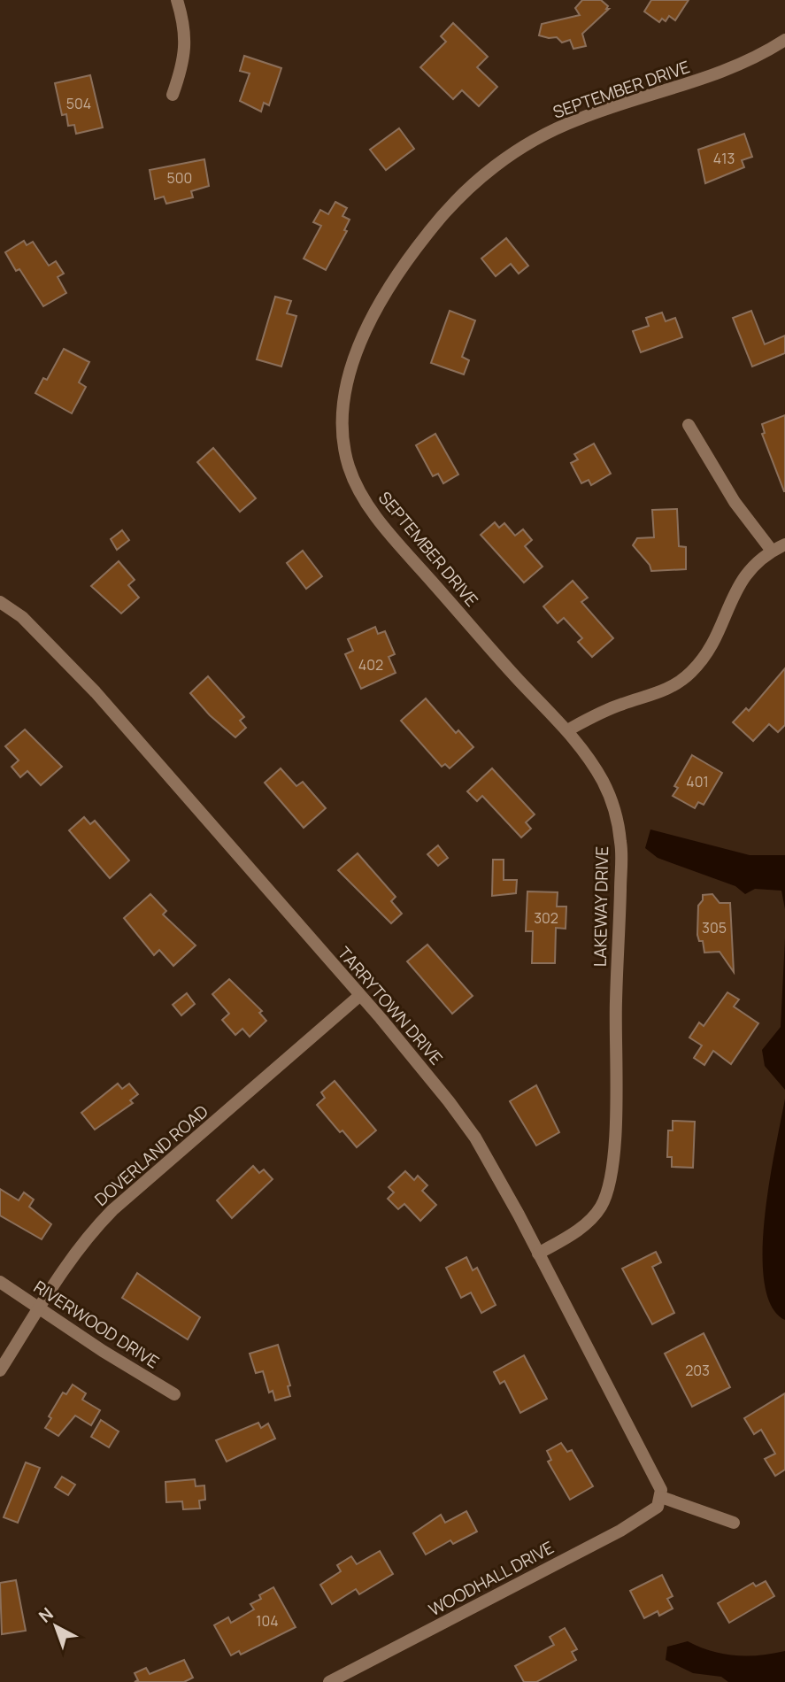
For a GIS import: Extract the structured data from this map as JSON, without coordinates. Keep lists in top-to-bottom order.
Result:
{
  "streets": {
    "street": [
      "SEPTEMBER DRIVE",
      "LAKEWAY DRIVE",
      "TARRYTOWN DRIVE",
      "DOVERLAND ROAD",
      "RIVERWOOD DRIVE",
      "WOODHALL DRIVE"
    ]
  },
  "crossings": [
    ["SEPTEMBER DRIVE", "LAKEWAY DRIVE"],
    ["LAKEWAY DRIVE", "TARRYTOWN DRIVE"],
    ["TARRYTOWN DRIVE", "DOVERLAND ROAD"],
    ["TARRYTOWN DRIVE", "WOODHALL DRIVE"],
    ["DOVERLAND ROAD", "RIVERWOOD DRIVE"]
  ],
  "house_numbers": [
    "504",
    "413",
    "500",
    "402",
    "401",
    "302",
    "305",
    "203",
    "104"
  ],
  "north": "top left"
}
